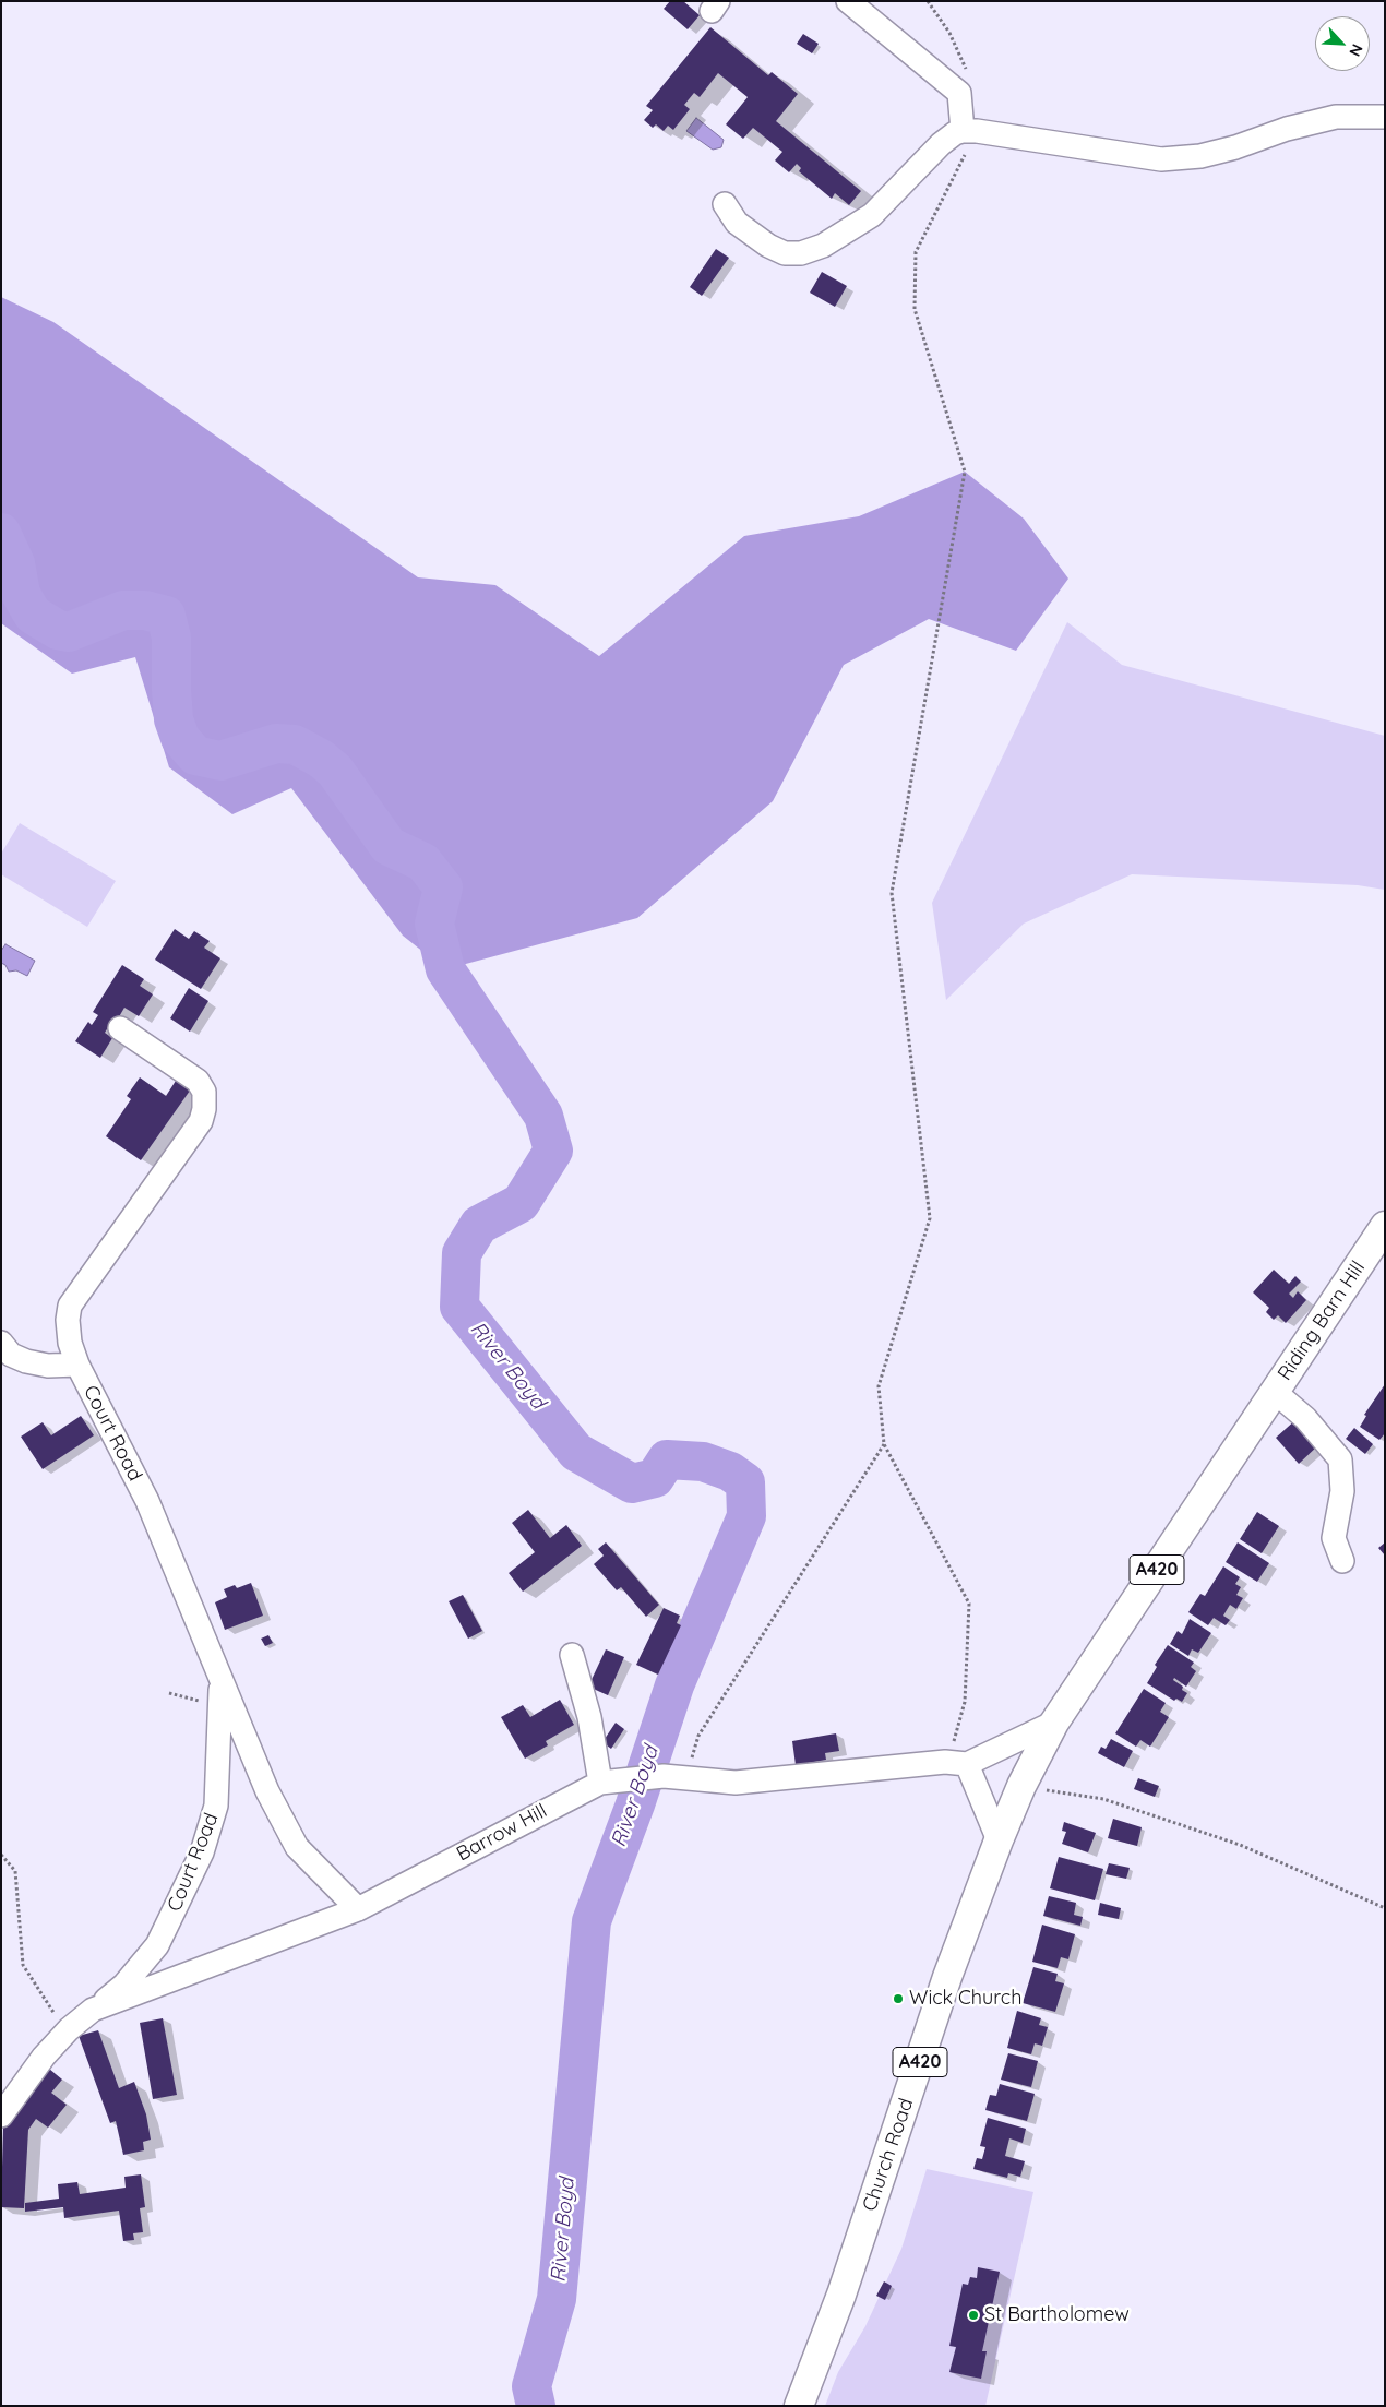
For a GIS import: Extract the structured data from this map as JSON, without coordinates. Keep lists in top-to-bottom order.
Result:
{
  "streets": {
    "main road": ["Riding Barn Hill", "A420", "Church Road"],
    "street": ["Court Road", "Barrow Hill"]
  },
  "crossings": [
    ["Riding Barn Hill", "Barrow Hill"],
    ["Riding Barn Hill", "Church Road"],
    ["Court Road", "Barrow Hill"],
    ["Barrow Hill", "Church Road"]
  ],
  "water": ["River Boyd"],
  "places": ["Wick Church", "St Bartholomew"],
  "north": "bottom right"
}
